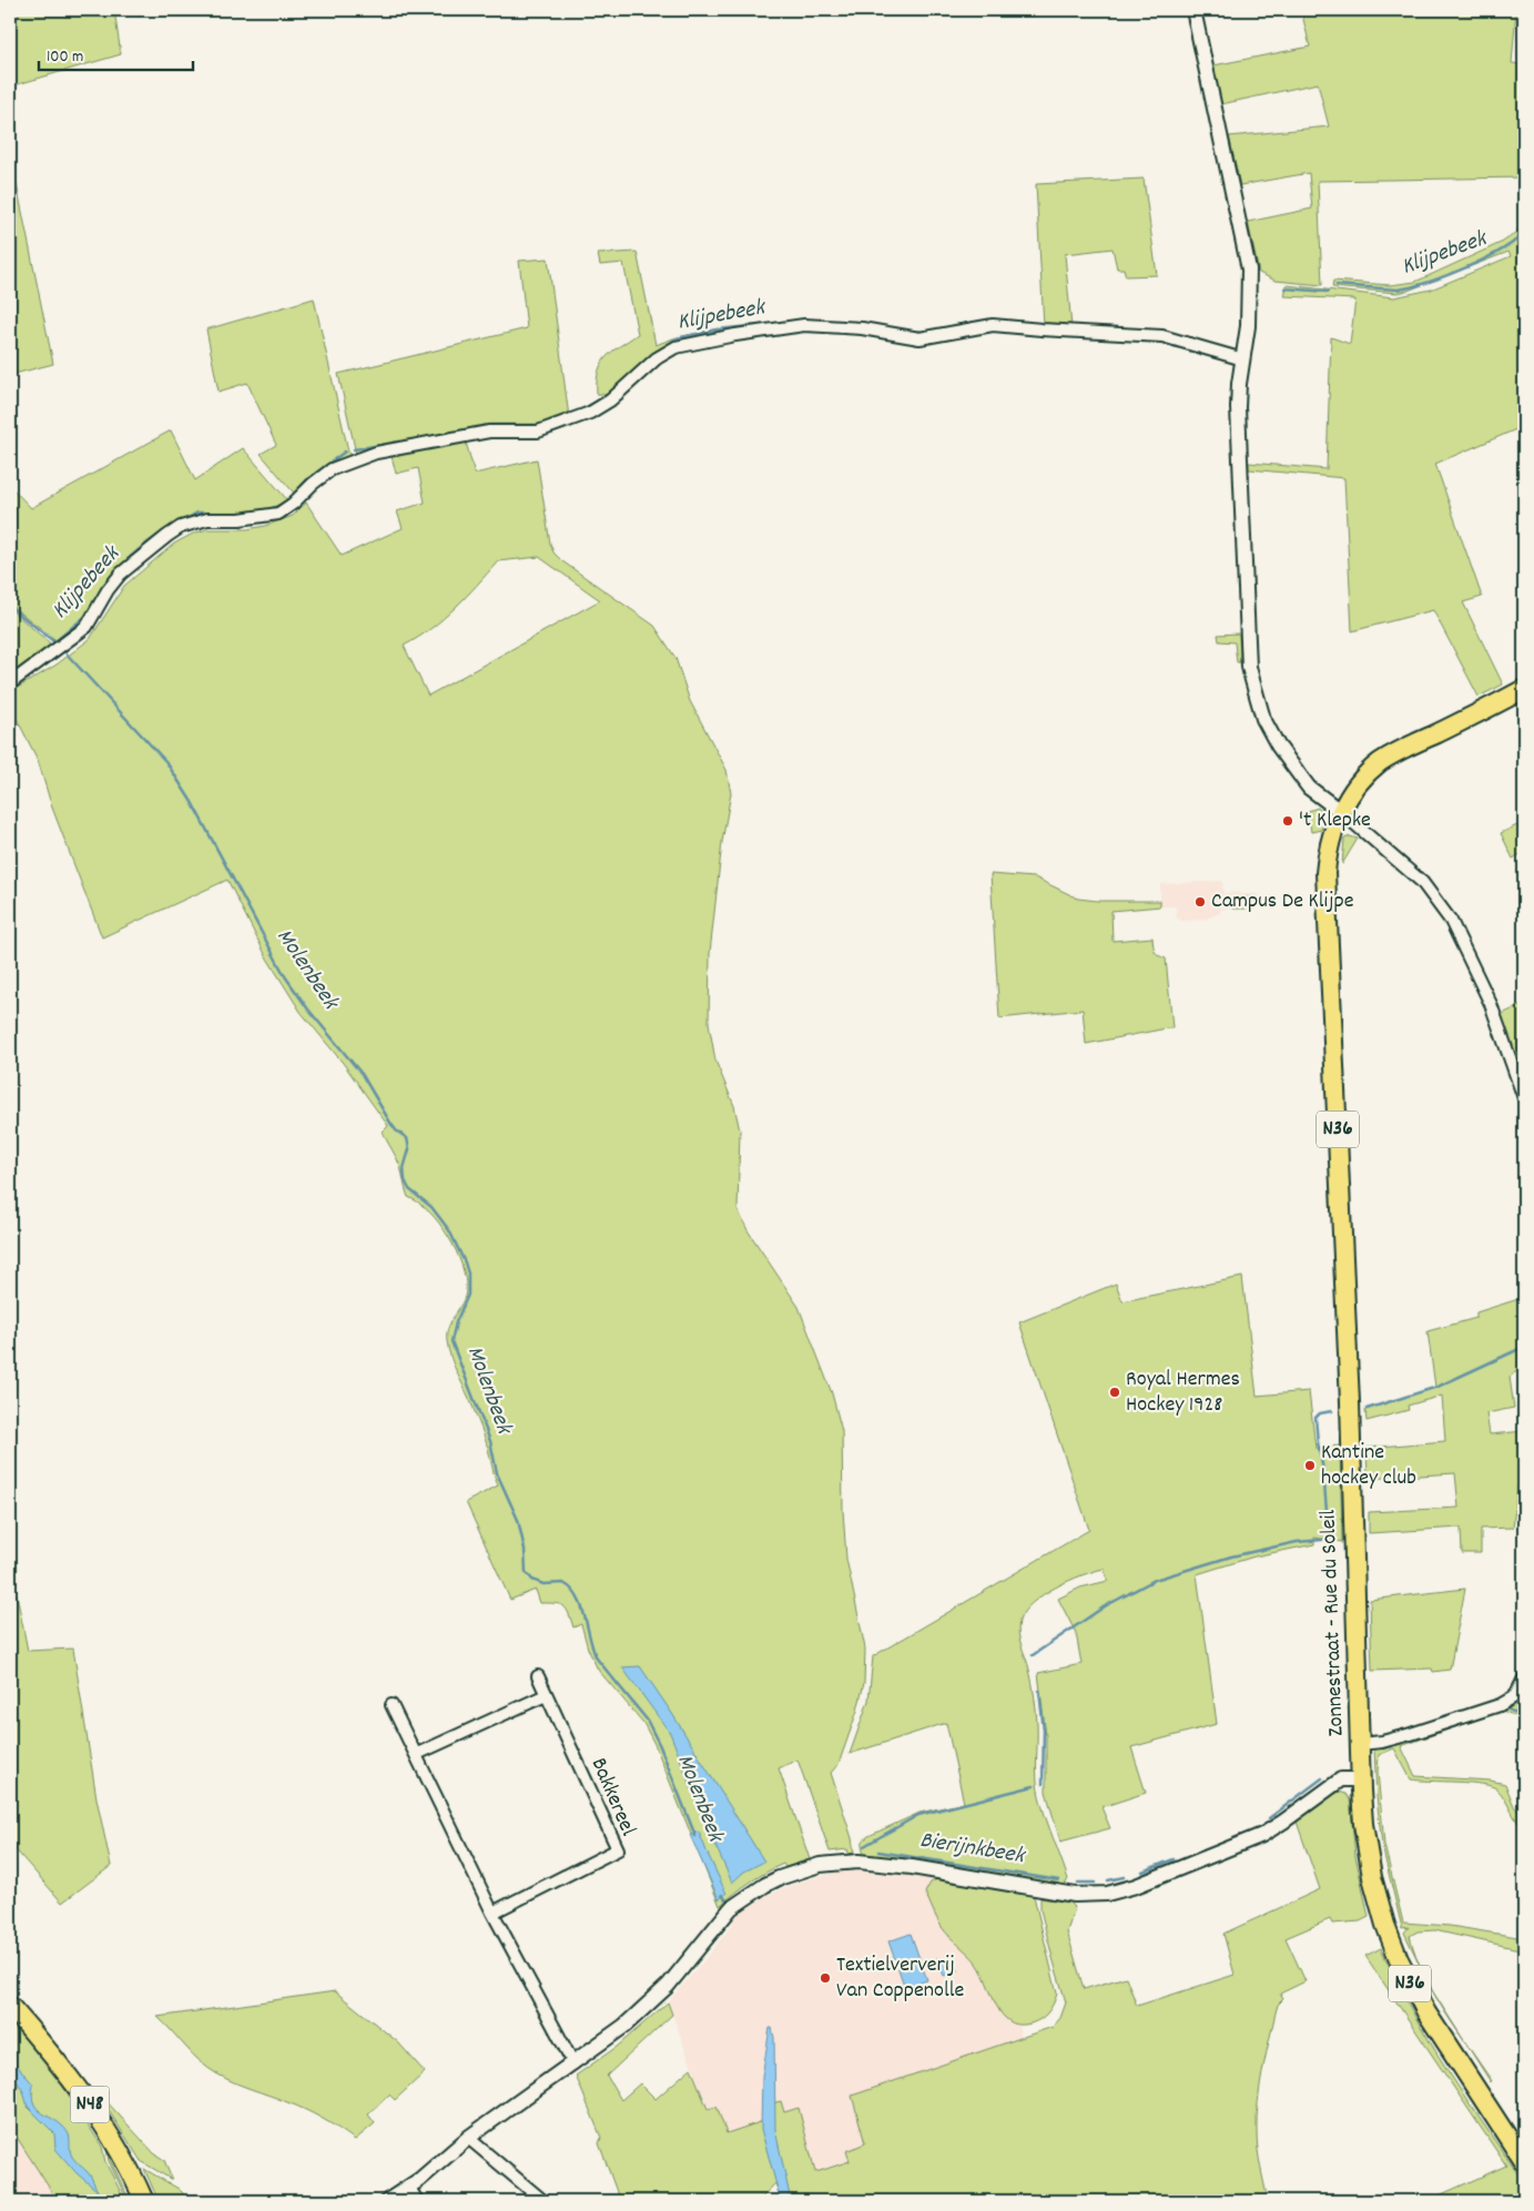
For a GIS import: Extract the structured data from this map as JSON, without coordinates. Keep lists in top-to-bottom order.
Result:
{
  "streets": {
    "main road": ["N36", "Zonnestraat - Rue du Soleil", "N48"],
    "street": ["Bakkereel"]
  },
  "crossings": [
    ["N36", "Zonnestraat - Rue du Soleil"]
  ],
  "water": ["Klijpebeek", "Molenbeek", "Bierijnkbeek"],
  "places": [
    "'t Klepke",
    "Campus De Klijpe",
    "Royal Hermes Hockey 1928",
    "Kantine hockey club",
    "Textielververij Van Coppenolle"
  ],
  "scale_bar": "100 m"
}
